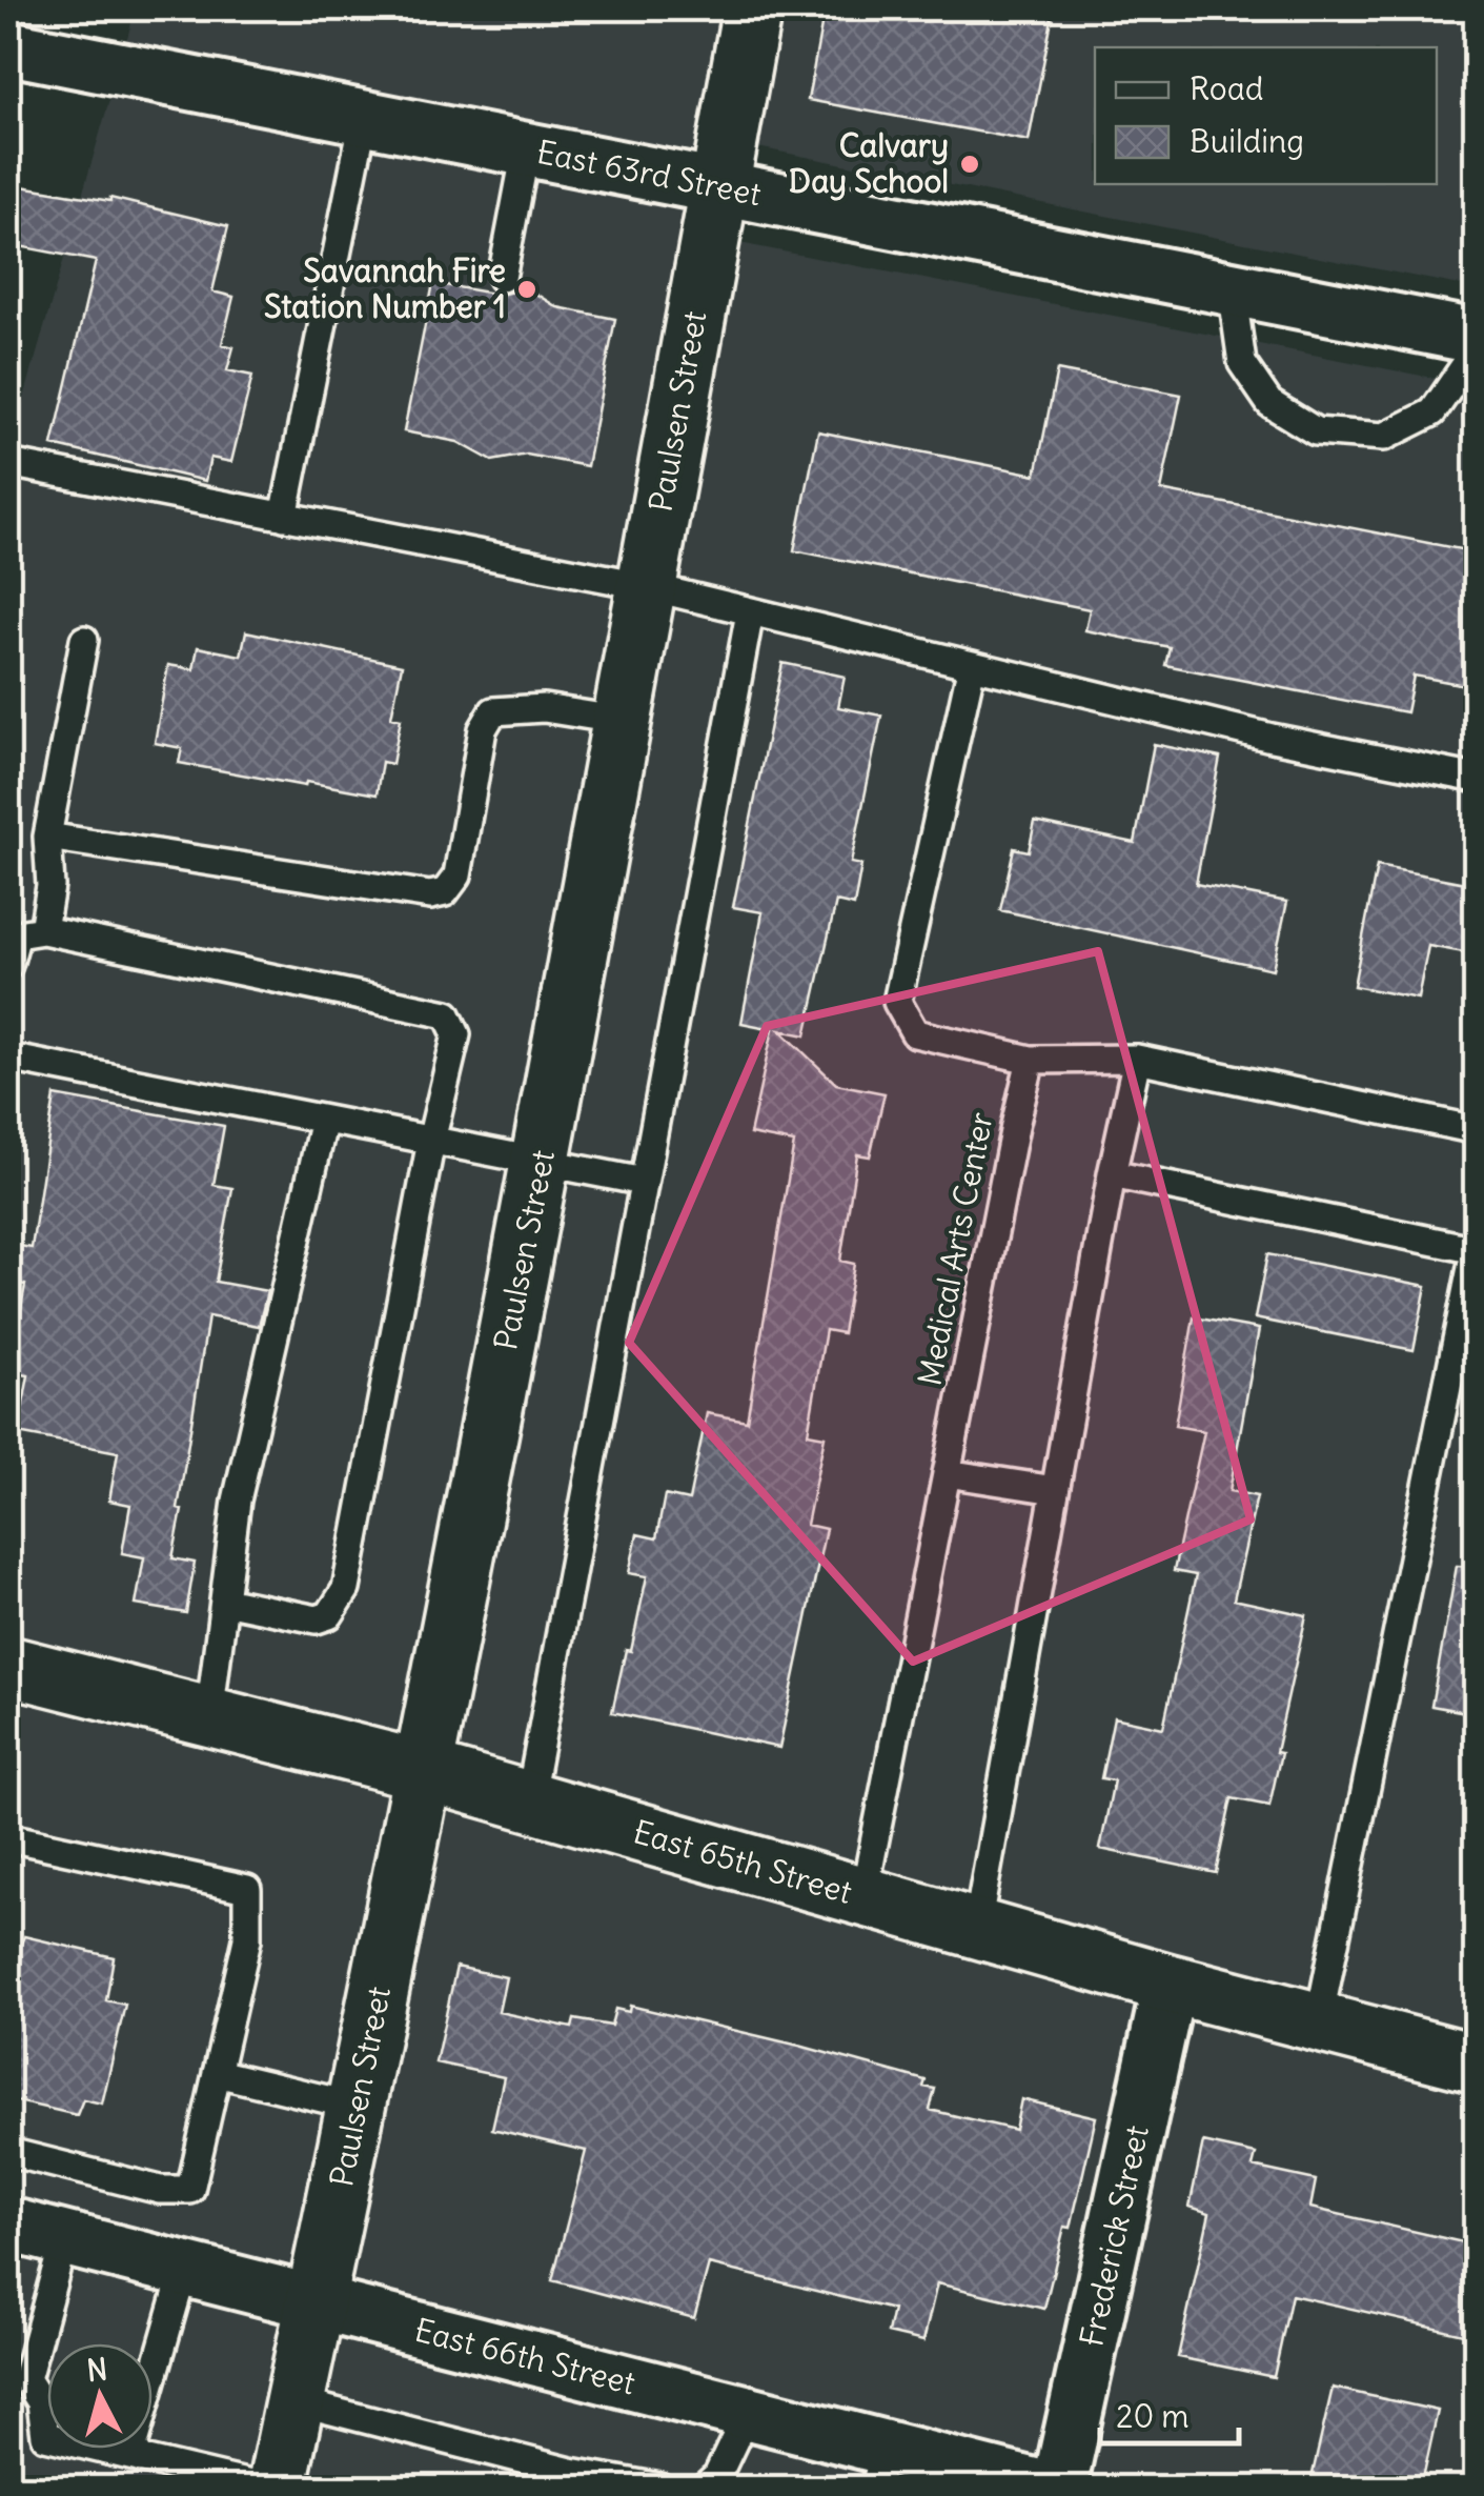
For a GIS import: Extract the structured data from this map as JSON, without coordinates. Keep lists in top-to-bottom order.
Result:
{
  "streets": {
    "street": [
      "East 63rd Street",
      "Paulsen Street",
      "East 65th Street",
      "Frederick Street",
      "East 66th Street"
    ],
    "lane": ["Medical Arts Center"]
  },
  "crossings": [
    ["East 63rd Street", "Paulsen Street"],
    ["Paulsen Street", "East 65th Street"],
    ["Paulsen Street", "East 66th Street"],
    ["Medical Arts Center", "East 65th Street"],
    ["East 65th Street", "Frederick Street"]
  ],
  "places": ["Calvary Day School", "Savannah Fire Station Number 1"],
  "legend": ["Road", "Building"],
  "scale_bar": "20 m",
  "north": "top"
}
